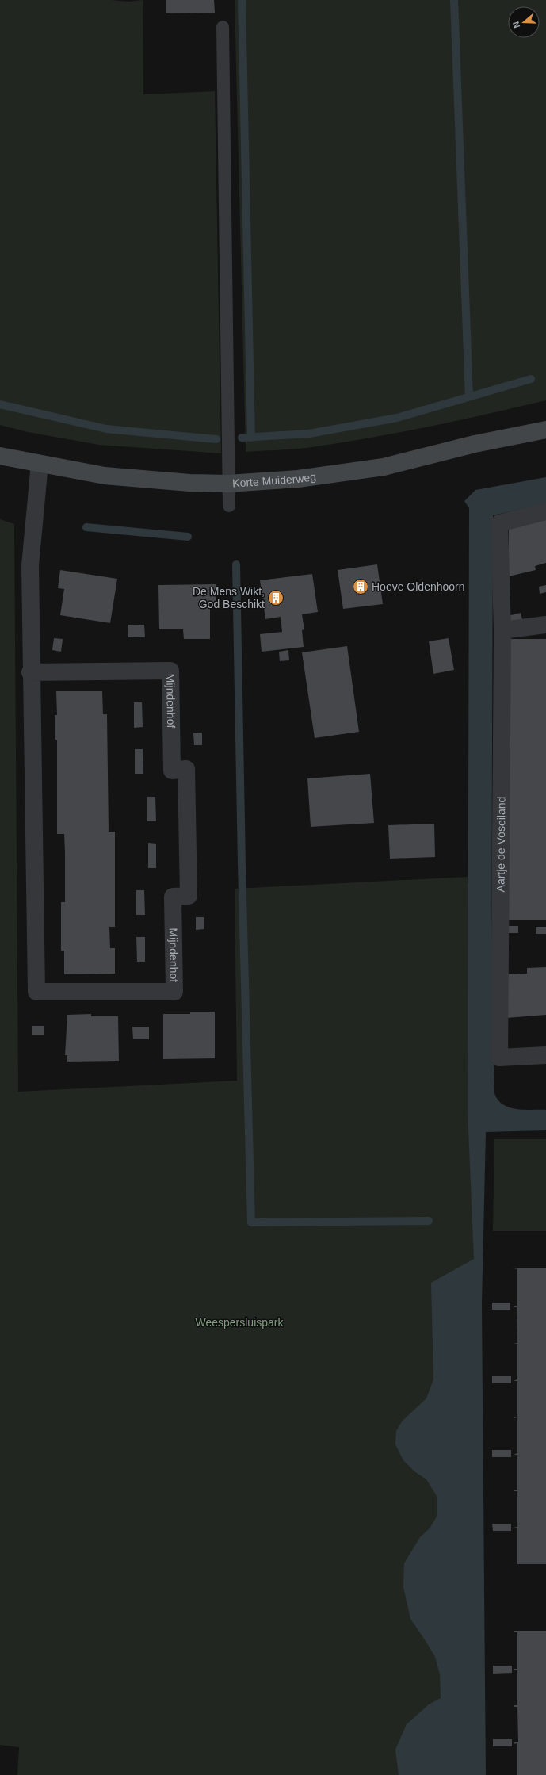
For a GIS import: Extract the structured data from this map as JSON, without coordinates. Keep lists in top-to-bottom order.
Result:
{
  "streets": {
    "main road": ["Korte Muiderweg"],
    "street": ["Mijndenhof", "Aartje de Voseiland"]
  },
  "crossings": [
    ["Korte Muiderweg", "Mijndenhof"]
  ],
  "parks": ["Weespersluispark"],
  "places": {
    "building": ["Hoeve Oldenhoorn", "De Mens Wikt, God Beschikt"]
  },
  "north": "left"
}
